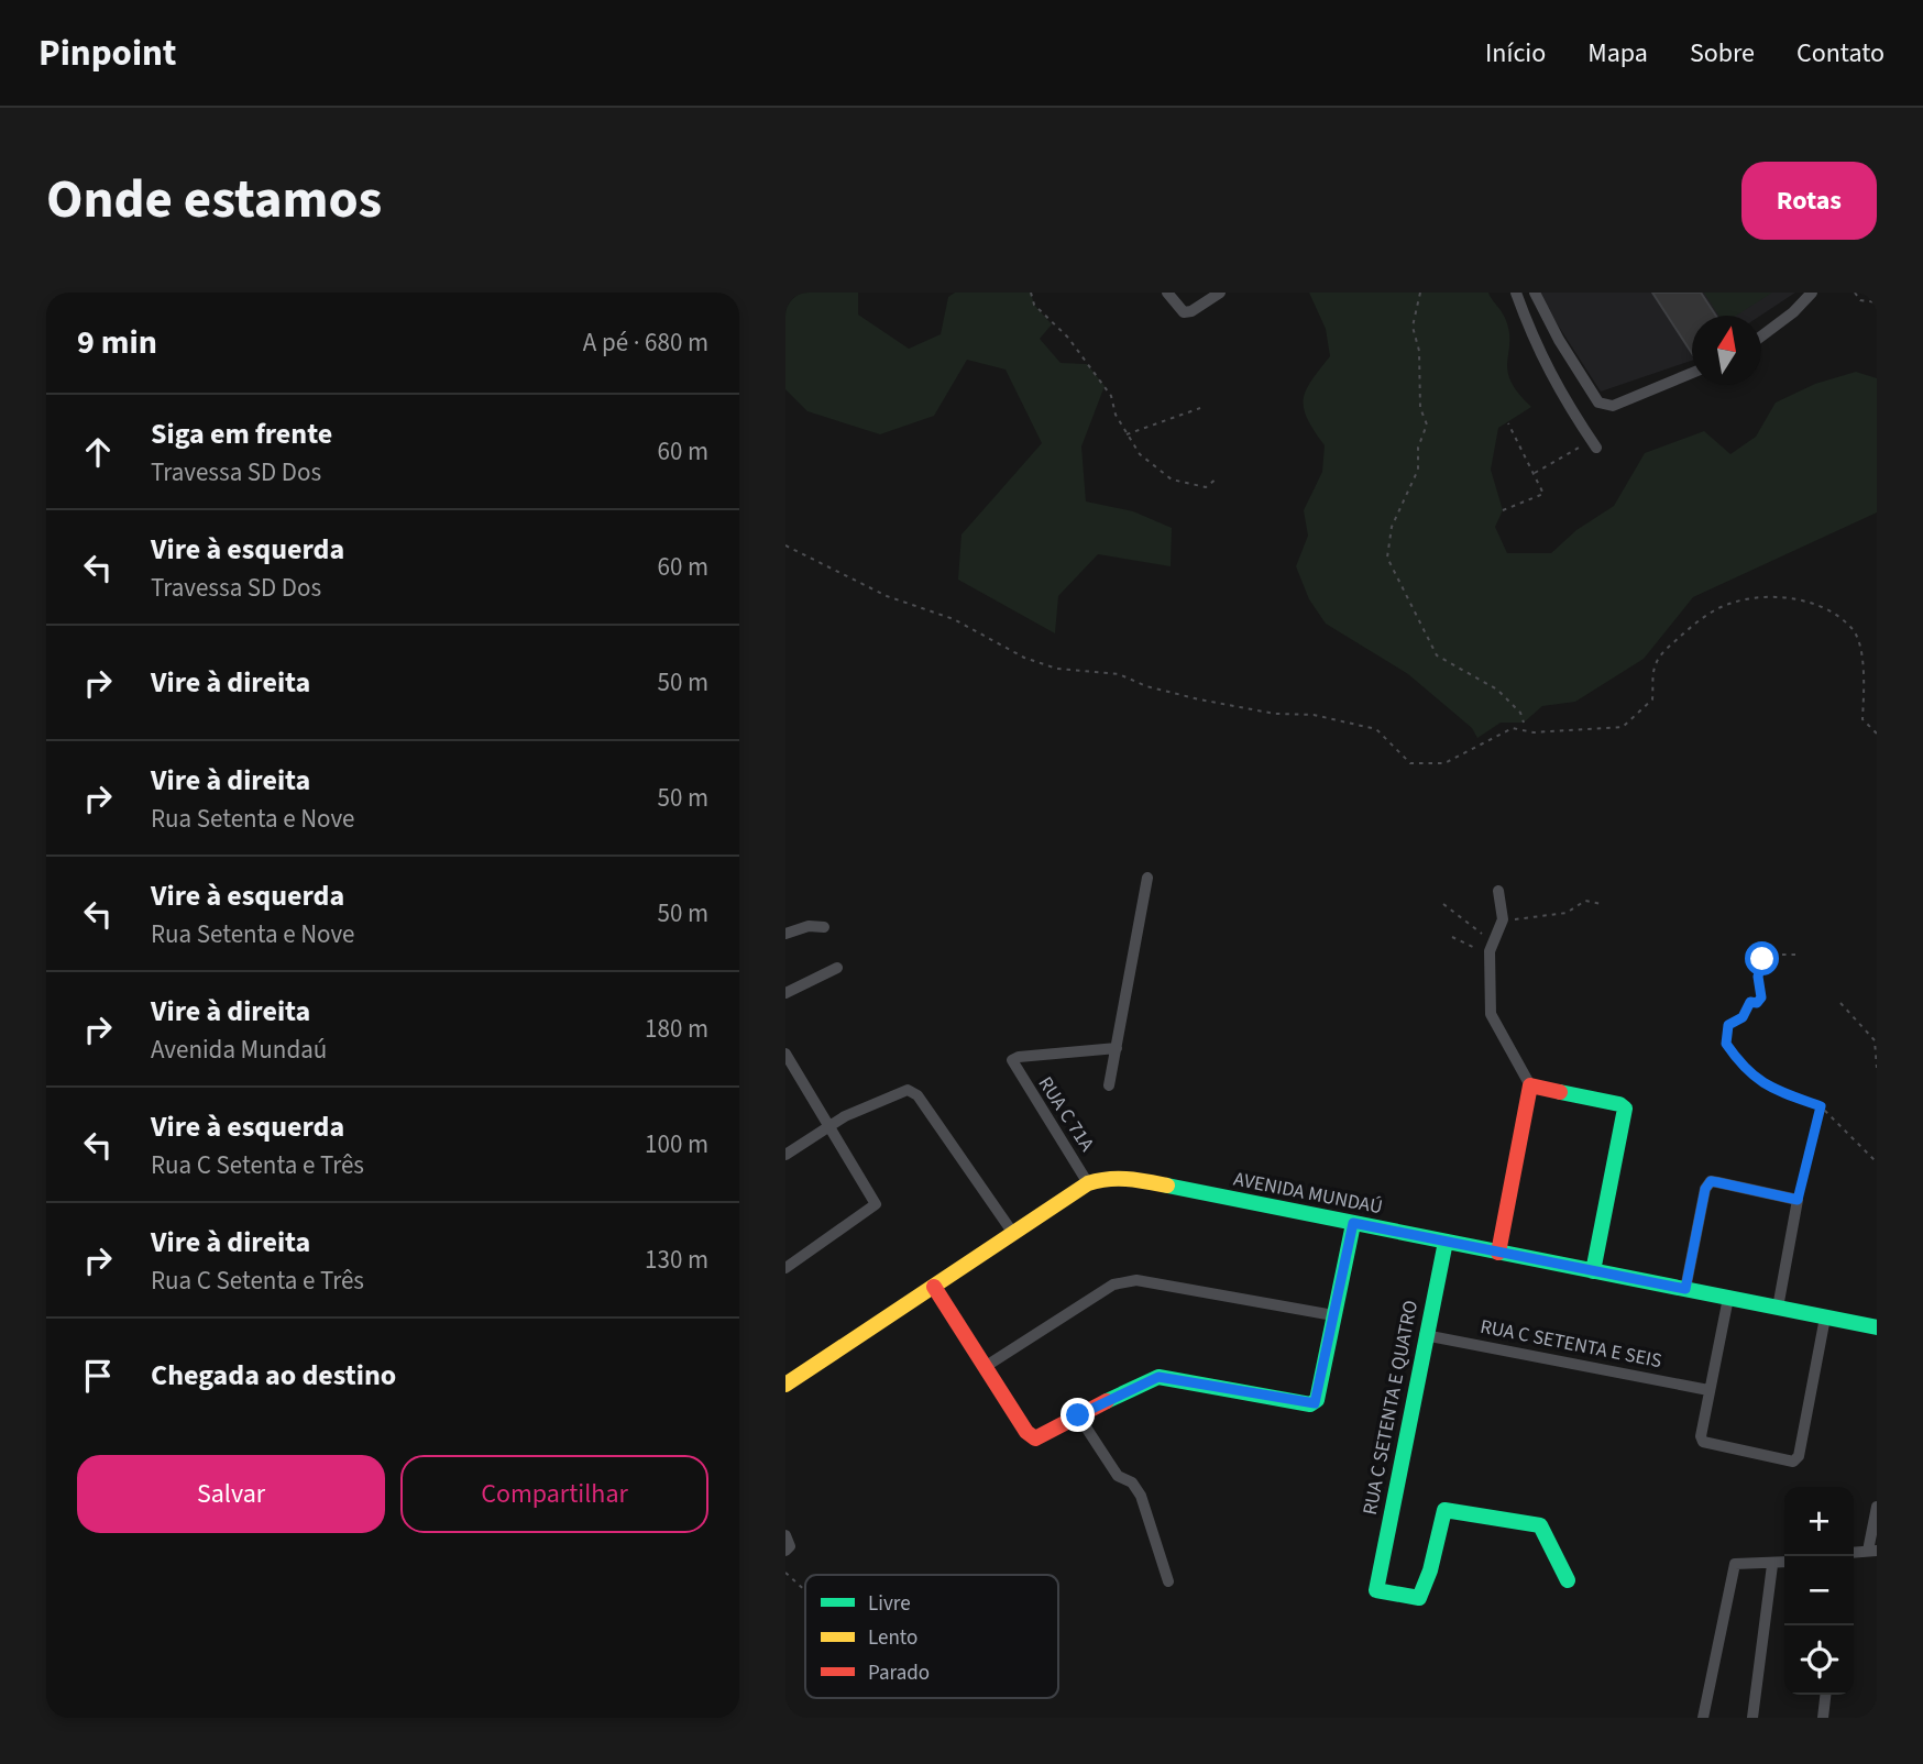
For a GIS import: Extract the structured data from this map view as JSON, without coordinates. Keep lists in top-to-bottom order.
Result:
{
  "streets": {
    "street": [
      "RUA C 71A",
      "AVENIDA MUNDAÚ",
      "RUA C SETENTA E SEIS",
      "RUA C SETENTA E QUATRO"
    ]
  },
  "crossings": [
    ["RUA C 71A", "AVENIDA MUNDAÚ"],
    ["AVENIDA MUNDAÚ", "RUA C SETENTA E QUATRO"],
    ["RUA C SETENTA E SEIS", "RUA C SETENTA E QUATRO"]
  ],
  "legend": ["Livre", "Lento", "Parado"],
  "north": "top",
  "page": {
    "header": "Pinpoint",
    "nav": [
      "Início",
      "Mapa",
      "Sobre",
      "Contato"
    ],
    "title": "Onde estamos",
    "buttons": [
      "Rotas",
      ["Salvar", "Compartilhar"]
    ],
    "heading": ["9 min", "A pé · 680 m"],
    "list": [
      ["Siga em frente", "Travessa SD Dos", "60 m"],
      ["Vire à esquerda", "Travessa SD Dos", "60 m"],
      ["Vire à direita", "50 m"],
      ["Vire à direita", "Rua Setenta e Nove", "50 m"],
      ["Vire à esquerda", "Rua Setenta e Nove", "50 m"],
      ["Vire à direita", "Avenida Mundaú", "180 m"],
      ["Vire à esquerda", "Rua C Setenta e Três", "100 m"],
      ["Vire à direita", "Rua C Setenta e Três", "130 m"],
      "Chegada ao destino"
    ],
    "map_buttons": ["+", "−"]
  }
}
